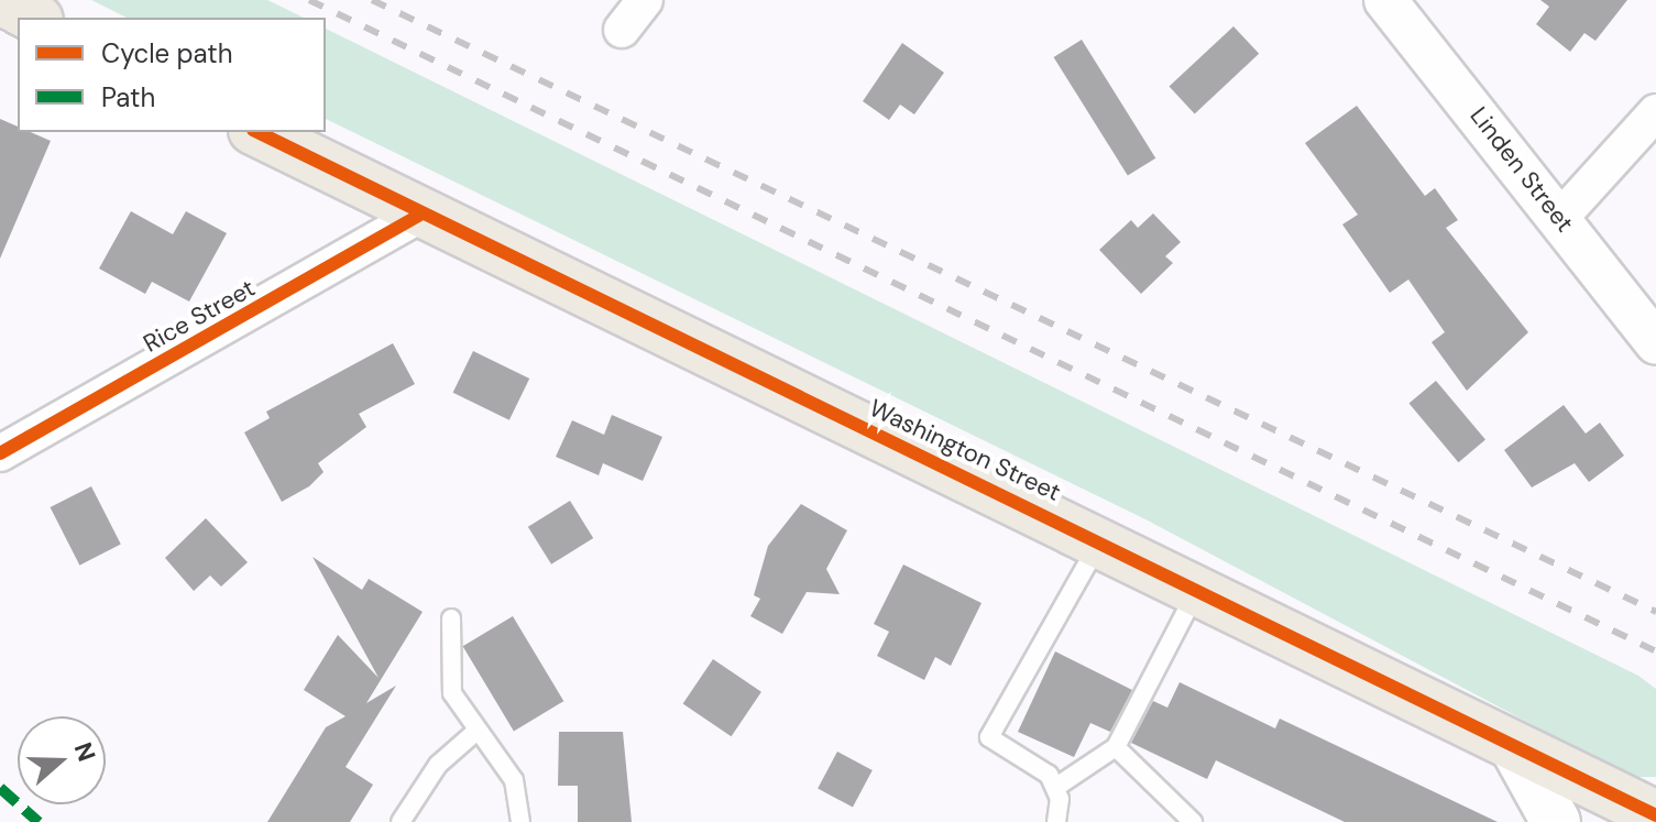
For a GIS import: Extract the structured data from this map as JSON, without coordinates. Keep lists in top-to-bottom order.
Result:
{
  "streets": {
    "main road": ["Washington Street"],
    "street": ["Linden Street", "Rice Street"]
  },
  "crossings": [
    ["Rice Street", "Washington Street"]
  ],
  "legend": ["Cycle path", "Path"],
  "north": "right"
}
